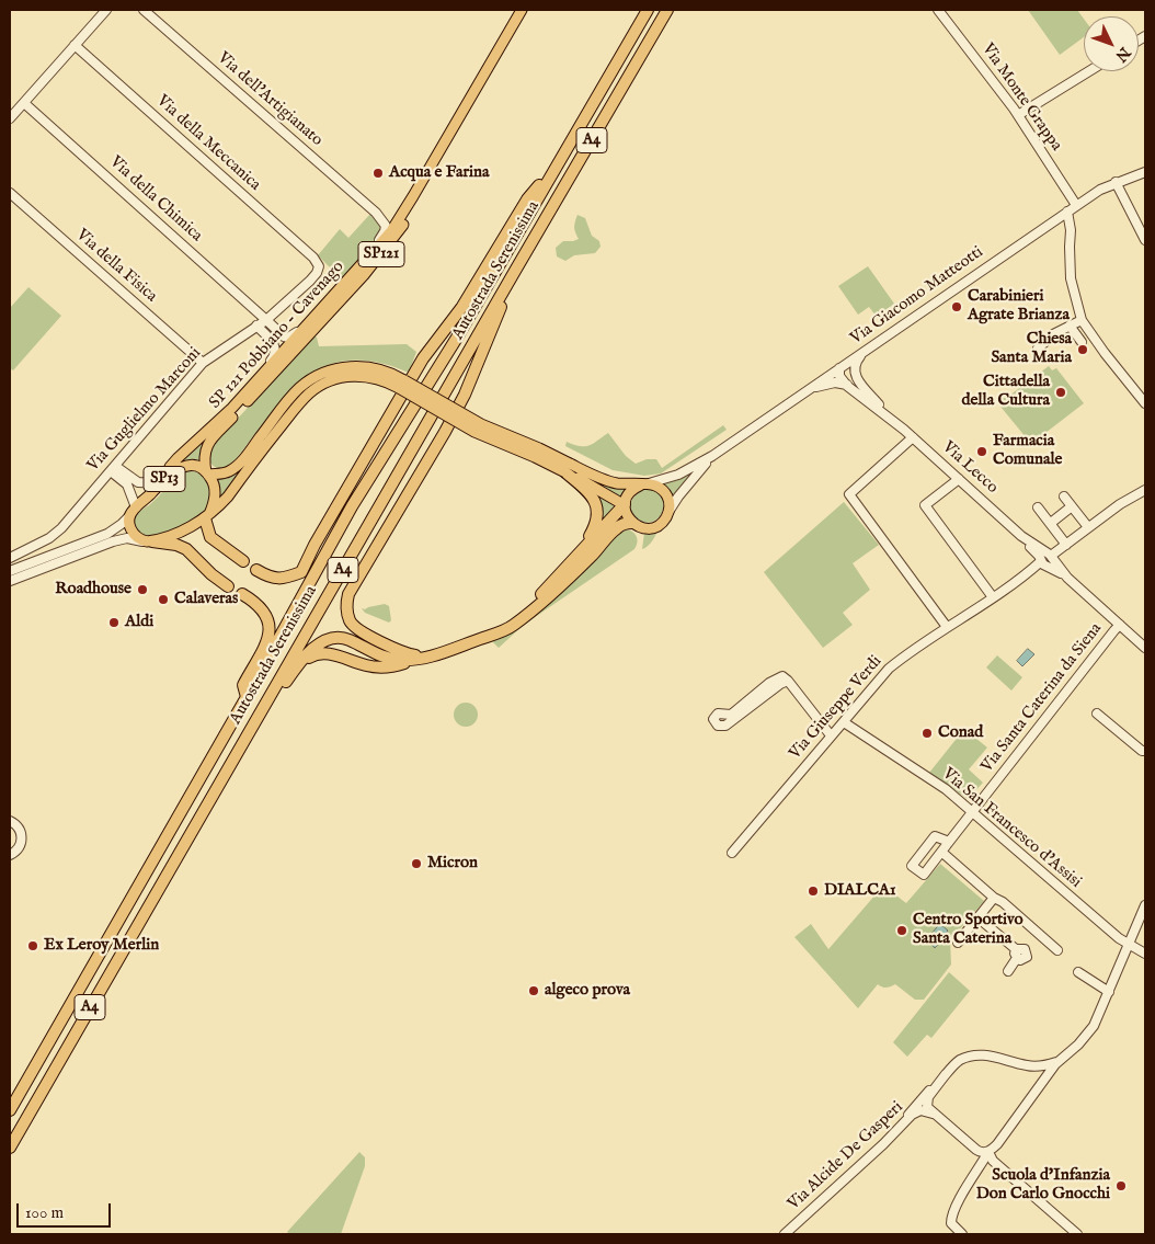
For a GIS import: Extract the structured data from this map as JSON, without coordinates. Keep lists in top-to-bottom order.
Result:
{
  "streets": {
    "highway": ["A4", "Autostrada Serenissima"],
    "main road": ["SP121", "SP 121 Pobbiano - Cavenago", "SP13"],
    "street": [
      "Via Monte Grappa",
      "Via dell'Artigianato",
      "Via della Meccanica",
      "Via della Chimica",
      "Via della Fisica",
      "Via Giacomo Matteotti",
      "Via Guglielmo Marconi",
      "Via Lecco",
      "Via Santa Caterina da Siena",
      "Via Giuseppe Verdi",
      "Via San Francesco d'Assisi",
      "Via Alcide De Gasperi"
    ]
  },
  "crossings": [
    ["Via Monte Grappa", "Via Giacomo Matteotti"],
    ["Via della Meccanica", "Via Guglielmo Marconi"],
    ["Via della Chimica", "SP 121 Pobbiano - Cavenago"],
    ["Via della Chimica", "Via Guglielmo Marconi"],
    ["Via della Fisica", "Via Guglielmo Marconi"],
    ["Via Giacomo Matteotti", "Via Lecco"],
    ["SP 121 Pobbiano - Cavenago", "SP13"],
    ["Via Lecco", "Via Santa Caterina da Siena"],
    ["Via Lecco", "Via Giuseppe Verdi"],
    ["Via Santa Caterina da Siena", "Via San Francesco d'Assisi"],
    ["Via Giuseppe Verdi", "Via San Francesco d'Assisi"]
  ],
  "places": [
    "Acqua e Farina",
    "Carabinieri Agrate Brianza",
    "Chiesa Santa Maria",
    "Cittadella della Cultura",
    "Farmacia Comunale",
    "Roadhouse",
    "Calaveras",
    "Aldi",
    "Conad",
    "Micron",
    "DIALCA1",
    "Centro Sportivo Santa Caterina",
    "Ex Leroy Merlin",
    "algeco prova",
    "Scuola d'Infanzia Don Carlo Gnocchi"
  ],
  "scale_bar": "100 m",
  "north": "bottom right"
}
